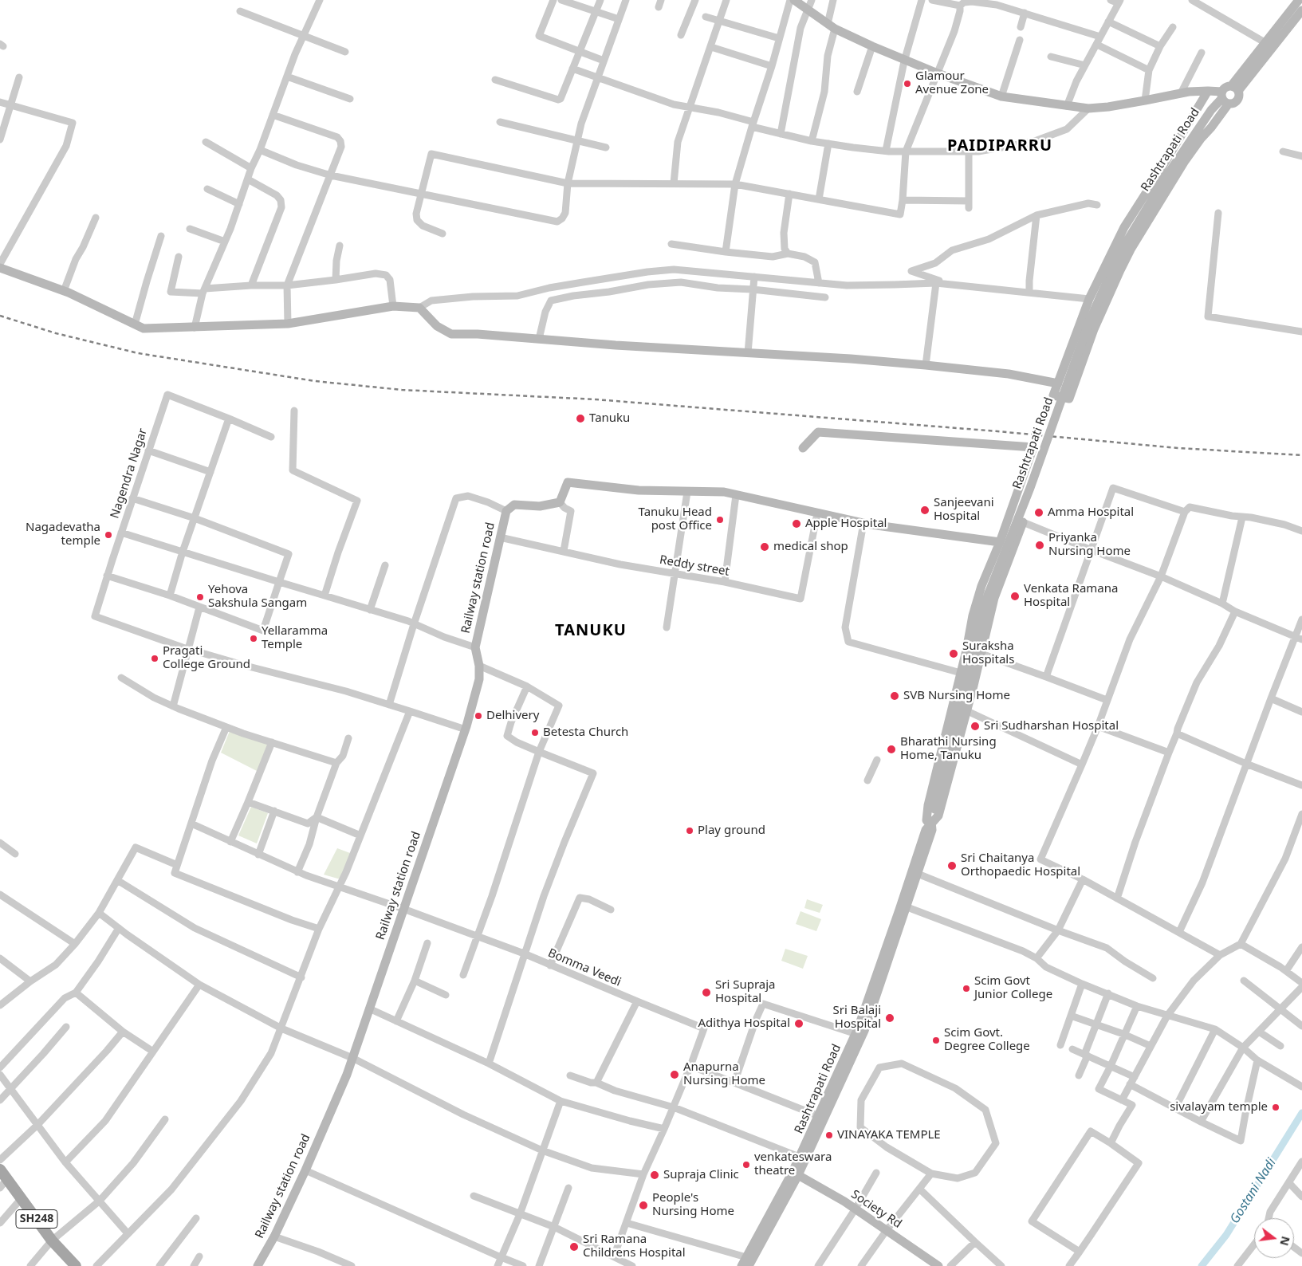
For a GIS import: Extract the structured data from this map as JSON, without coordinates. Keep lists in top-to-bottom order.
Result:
{
  "streets": {
    "main road": ["SH248"],
    "street": [
      "Rashtrapati Road",
      "Nagendra Nagar",
      "Reddy street",
      "Railway station road",
      "Bomma Veedi",
      "Society Rd"
    ]
  },
  "crossings": [
    ["Rashtrapati Road", "Society Rd"],
    ["Reddy street", "Railway station road"]
  ],
  "districts": ["PAIDIPARRU", "TANUKU"],
  "water": ["Gostani Nadi"],
  "places": [
    "Glamour Avenue Zone",
    "Tanuku",
    "Sanjeevani Hospital",
    "Amma Hospital",
    "Tanuku Head post Office",
    "Apple Hospital",
    "Nagadevatha temple",
    "Priyanka Nursing Home",
    "medical shop",
    "Venkata Ramana Hospital",
    "Yehova Sakshula Sangam",
    "Yellaramma Temple",
    "Suraksha Hospitals",
    "Pragati College Ground",
    "SVB Nursing Home",
    "Delhivery",
    "Sri Sudharshan Hospital",
    "Betesta Church",
    "Bharathi Nursing Home, Tanuku",
    "Play ground",
    "Sri Chaitanya Orthopaedic Hospital",
    "Scim Govt Junior College",
    "Sri Supraja Hospital",
    "Sri Balaji Hospital",
    "Adithya Hospital",
    "Scim Govt. Degree College",
    "Anapurna Nursing Home",
    "sivalayam temple",
    "VINAYAKA TEMPLE",
    "venkateswara theatre",
    "Supraja Clinic",
    "People's Nursing Home",
    "Sri Ramana Childrens Hospital"
  ],
  "north": "right"
}
